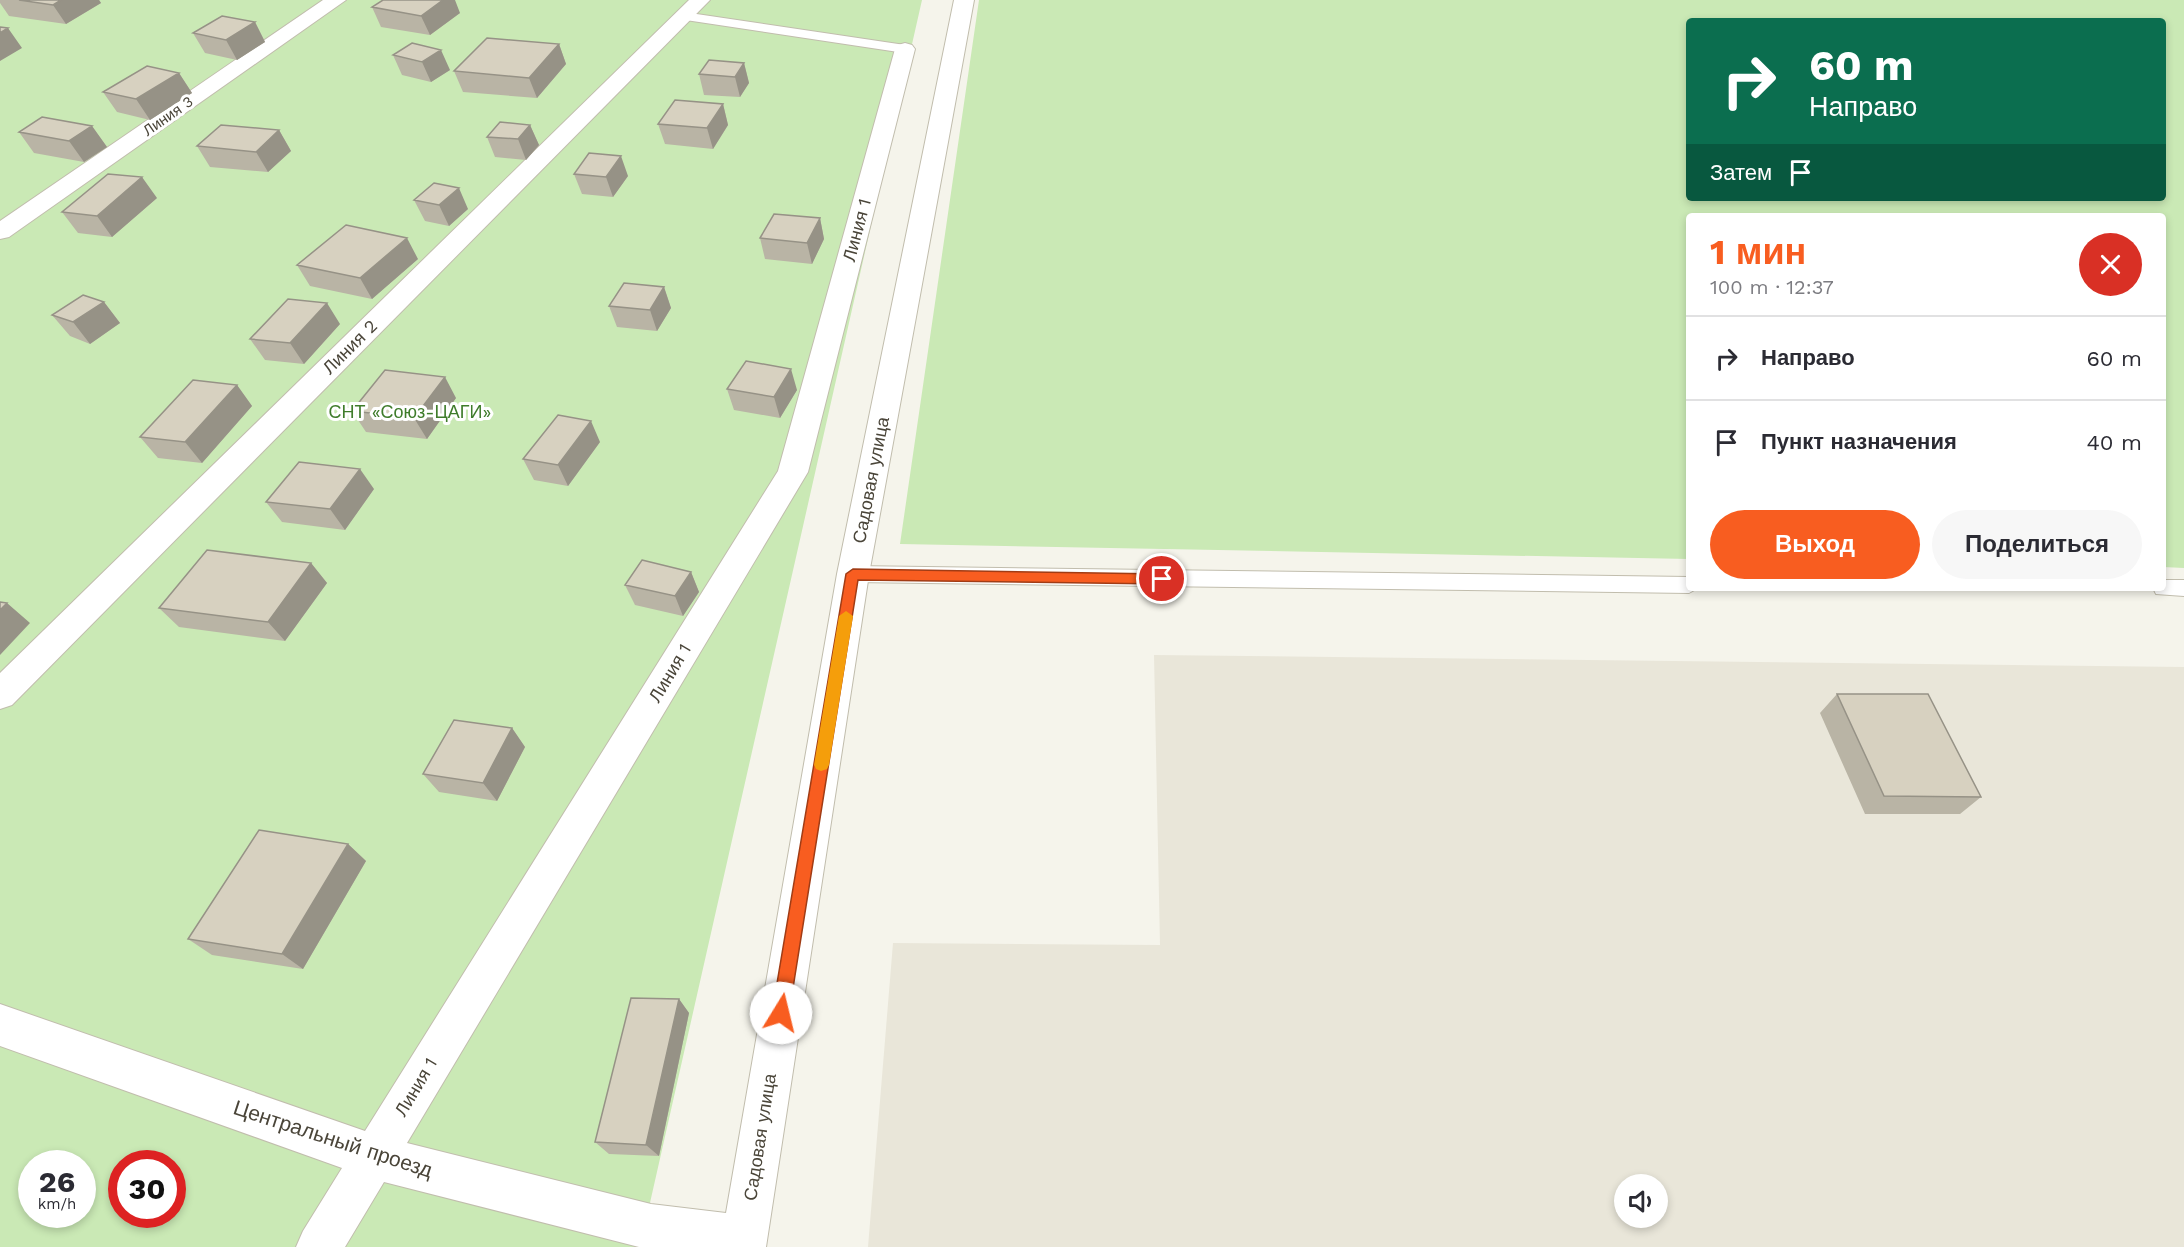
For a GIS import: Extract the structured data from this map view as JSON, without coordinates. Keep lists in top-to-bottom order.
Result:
{
  "streets": {
    "street": [
      "Линия 3",
      "Линия 1",
      "Линия 2",
      "Садовая улица",
      "Центральный проезд"
    ]
  },
  "crossings": [
    ["Линия 1", "Центральный проезд"],
    ["Садовая улица", "Центральный проезд"]
  ],
  "parks": ["СНТ «Союз-ЦАГИ»"],
  "page": {
    "turn": ["60 m", "Направо"],
    "then": "Затем",
    "heading": ["1 мин", "100 m · 12:37"],
    "list": [
      {
        "name": "Направо",
        "value": "60 m"
      },
      {
        "name": "Пункт назначения",
        "value": "40 m"
      }
    ],
    "buttons": ["Выход", "Поделиться"],
    "speed": "26 km/h",
    "limit": "30"
  }
}
